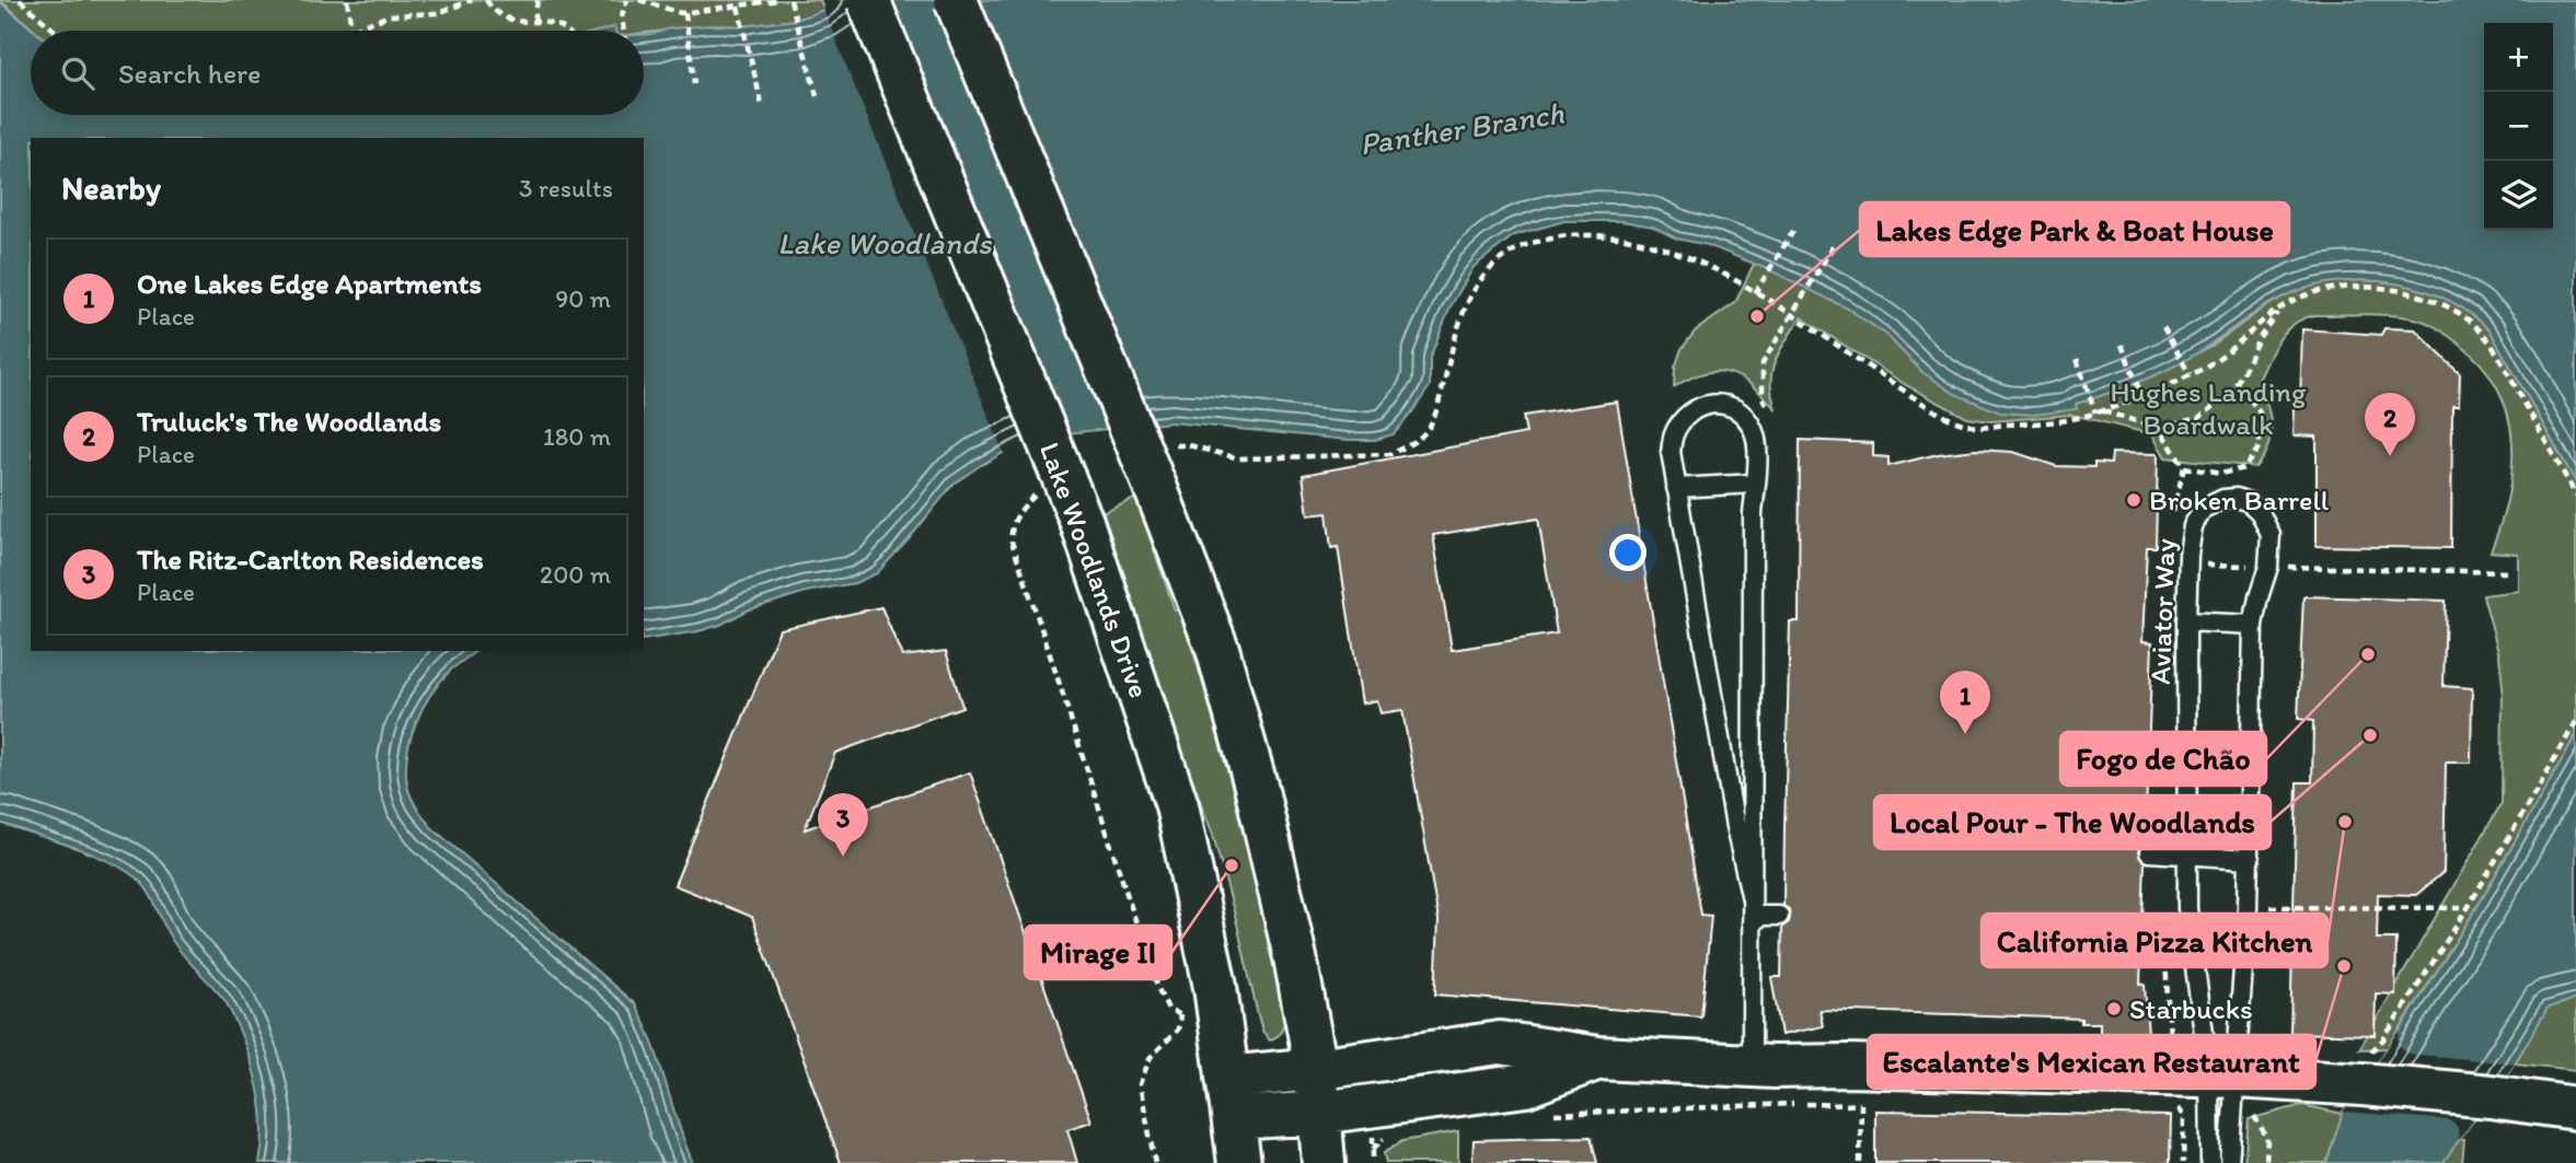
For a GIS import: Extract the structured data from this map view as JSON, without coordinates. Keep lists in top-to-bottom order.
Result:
{
  "streets": {
    "main road": ["Lake Woodlands Drive"],
    "lane": ["Aviator Way"]
  },
  "water": ["Panther Branch", "Lake Woodlands"],
  "parks": ["Hughes Landing Boardwalk"],
  "places": [
    "Lakes Edge Park & Boat House",
    "Broken Barrell",
    "Fogo de Chão",
    "Local Pour - The Woodlands",
    "California Pizza Kitchen",
    "Mirage II",
    "Escalante's Mexican Restaurant",
    "Starbucks"
  ],
  "page": {
    "map_buttons": ["+", "−"],
    "search": "Search here",
    "heading": ["Nearby", "3 results"],
    "list": [
      {
        "mark": "1",
        "name": "One Lakes Edge Apartments",
        "note": "Place",
        "value": "90 m"
      },
      {
        "mark": "2",
        "name": "Truluck's The Woodlands",
        "note": "Place",
        "value": "180 m"
      },
      {
        "mark": "3",
        "name": "The Ritz-Carlton Residences",
        "note": "Place",
        "value": "200 m"
      }
    ],
    "pins": ["2", "1", "3"]
  }
}
